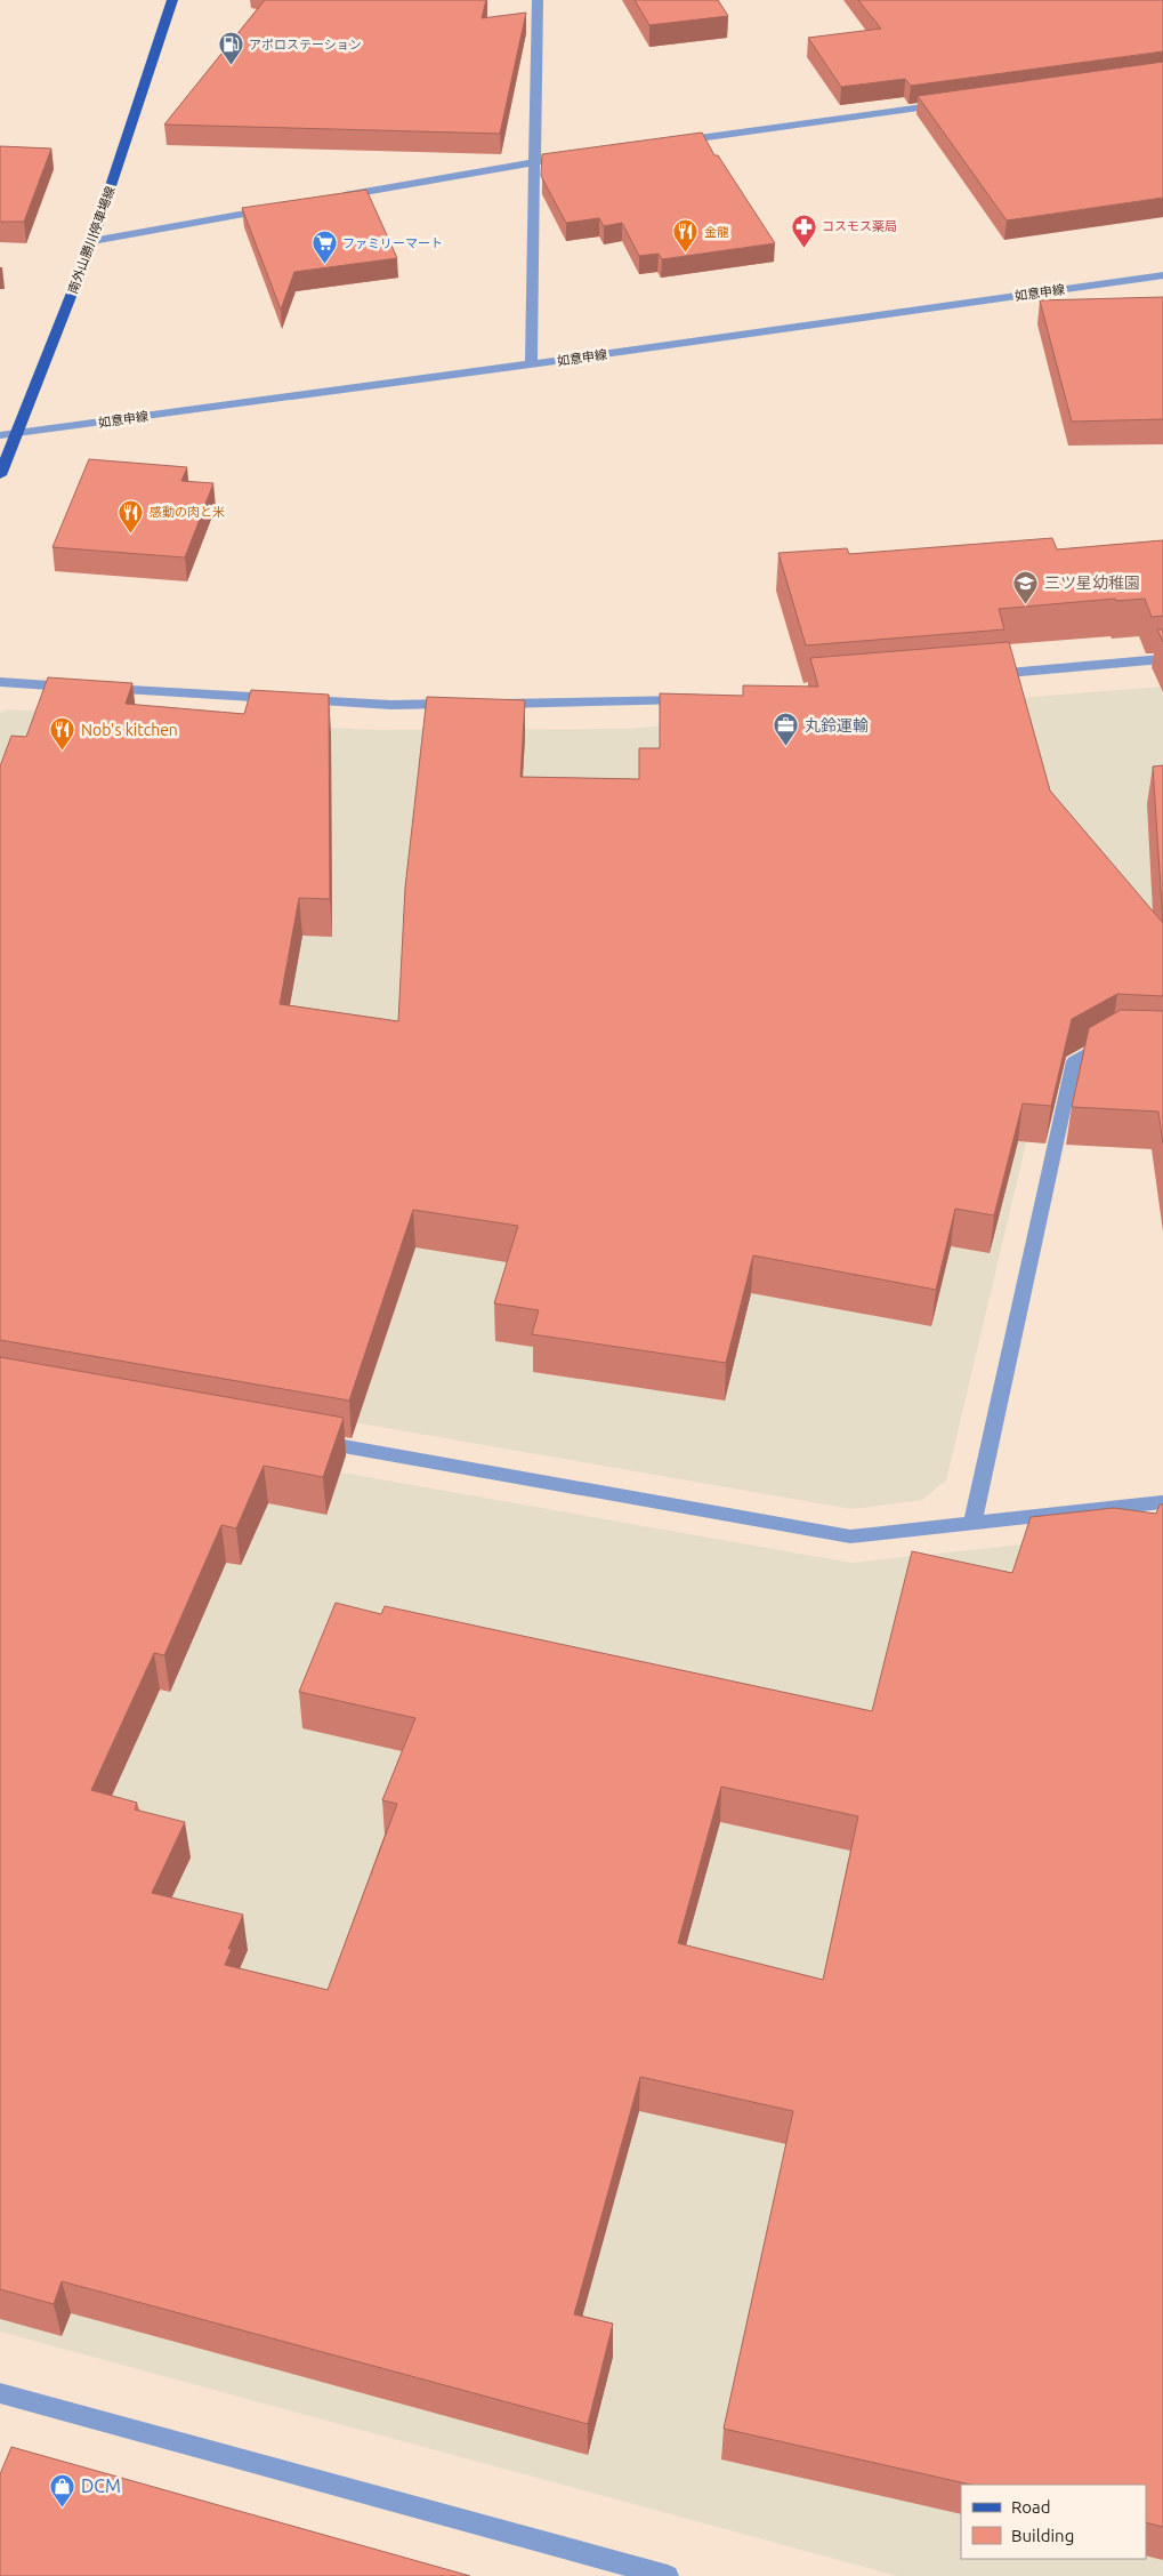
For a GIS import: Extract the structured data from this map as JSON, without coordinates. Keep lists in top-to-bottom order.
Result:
{
  "streets": {
    "main road": ["南外山勝川停車場線"],
    "street": ["如意申線"]
  },
  "crossings": [
    ["南外山勝川停車場線", "如意申線"]
  ],
  "places": {
    "fuel station": ["アポロステーション"],
    "pharmacy": ["コスモス薬局"],
    "restaurant": ["金龍", "感動の肉と米", "Nob's kitchen"],
    "supermarket": ["ファミリーマート"],
    "school or university": ["三ツ星幼稚園"],
    "office": ["丸鈴運輸"],
    "shop": ["DCM"]
  },
  "legend": ["Road", "Building"]
}
